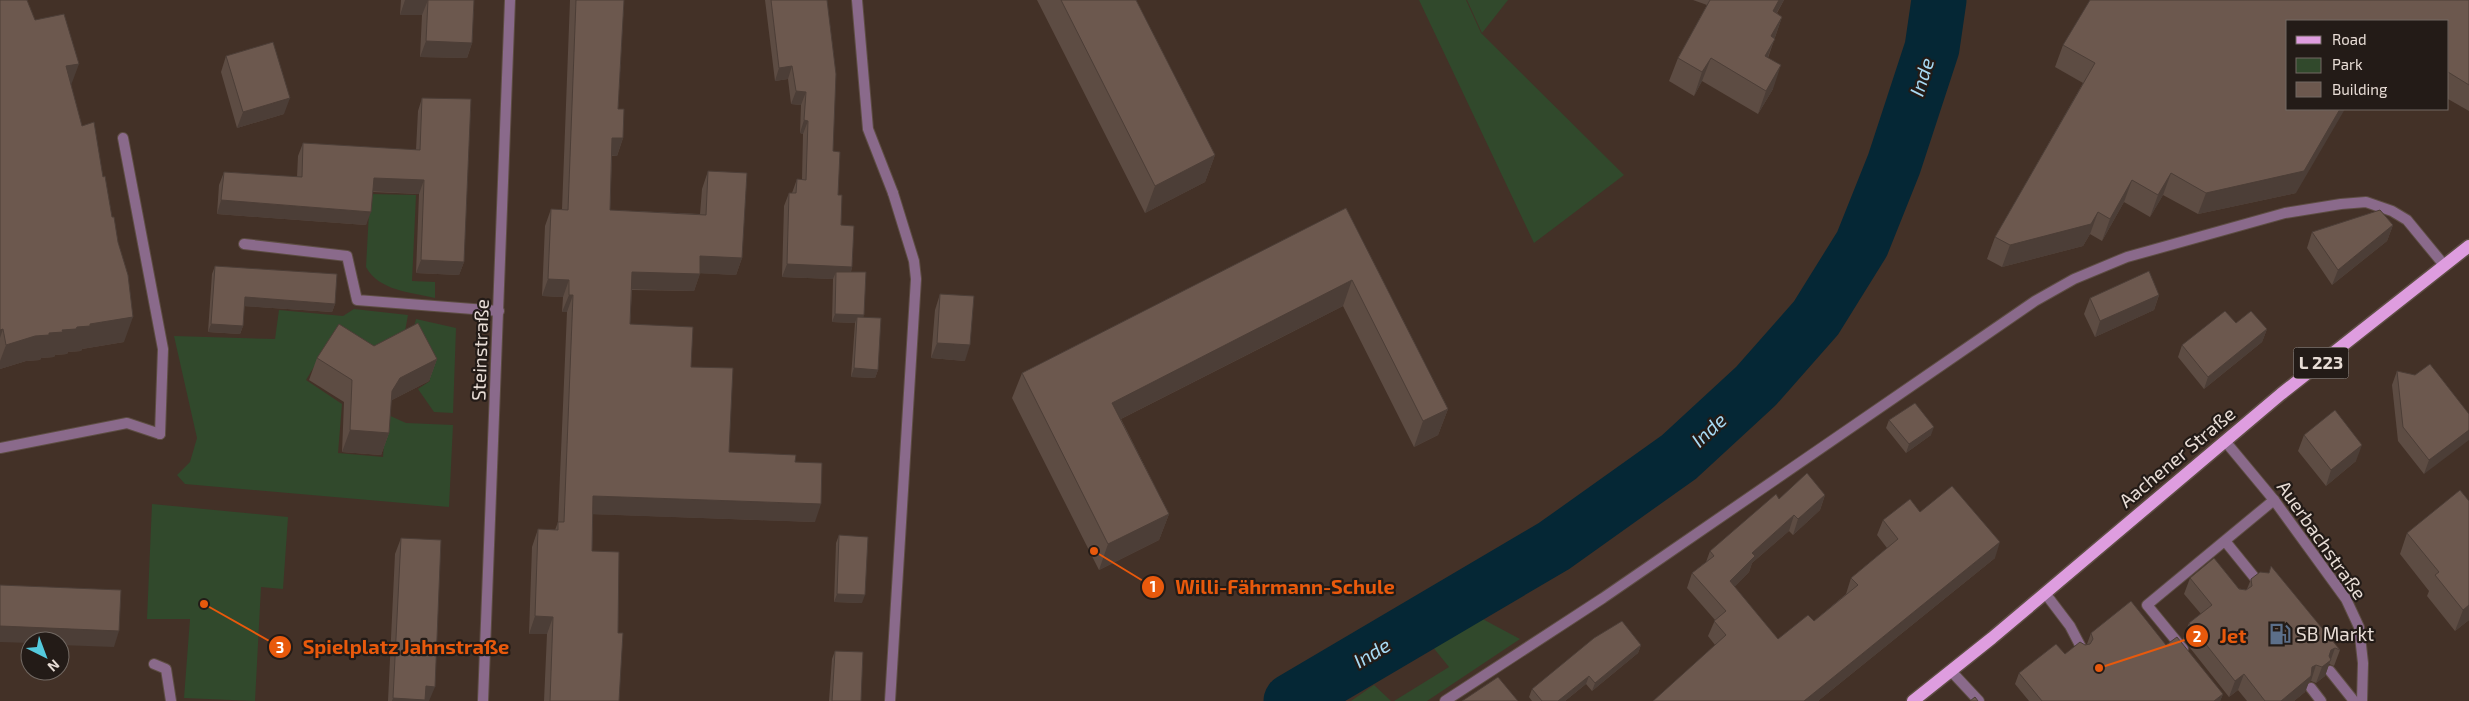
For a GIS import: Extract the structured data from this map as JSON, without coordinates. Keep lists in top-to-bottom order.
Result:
{
  "streets": {
    "main road": ["L 223", "Aachener Straße"],
    "street": ["Steinstraße", "Auerbachstraße"]
  },
  "crossings": [
    ["Aachener Straße", "Auerbachstraße"]
  ],
  "water": ["Inde"],
  "places": {
    "other": ["Willi-Fährmann-Schule", "Spielplatz Jahnstraße", "Jet"],
    "fuel station": ["SB Markt"]
  },
  "legend": ["Road", "Park", "Building"],
  "north": "bottom right"
}
